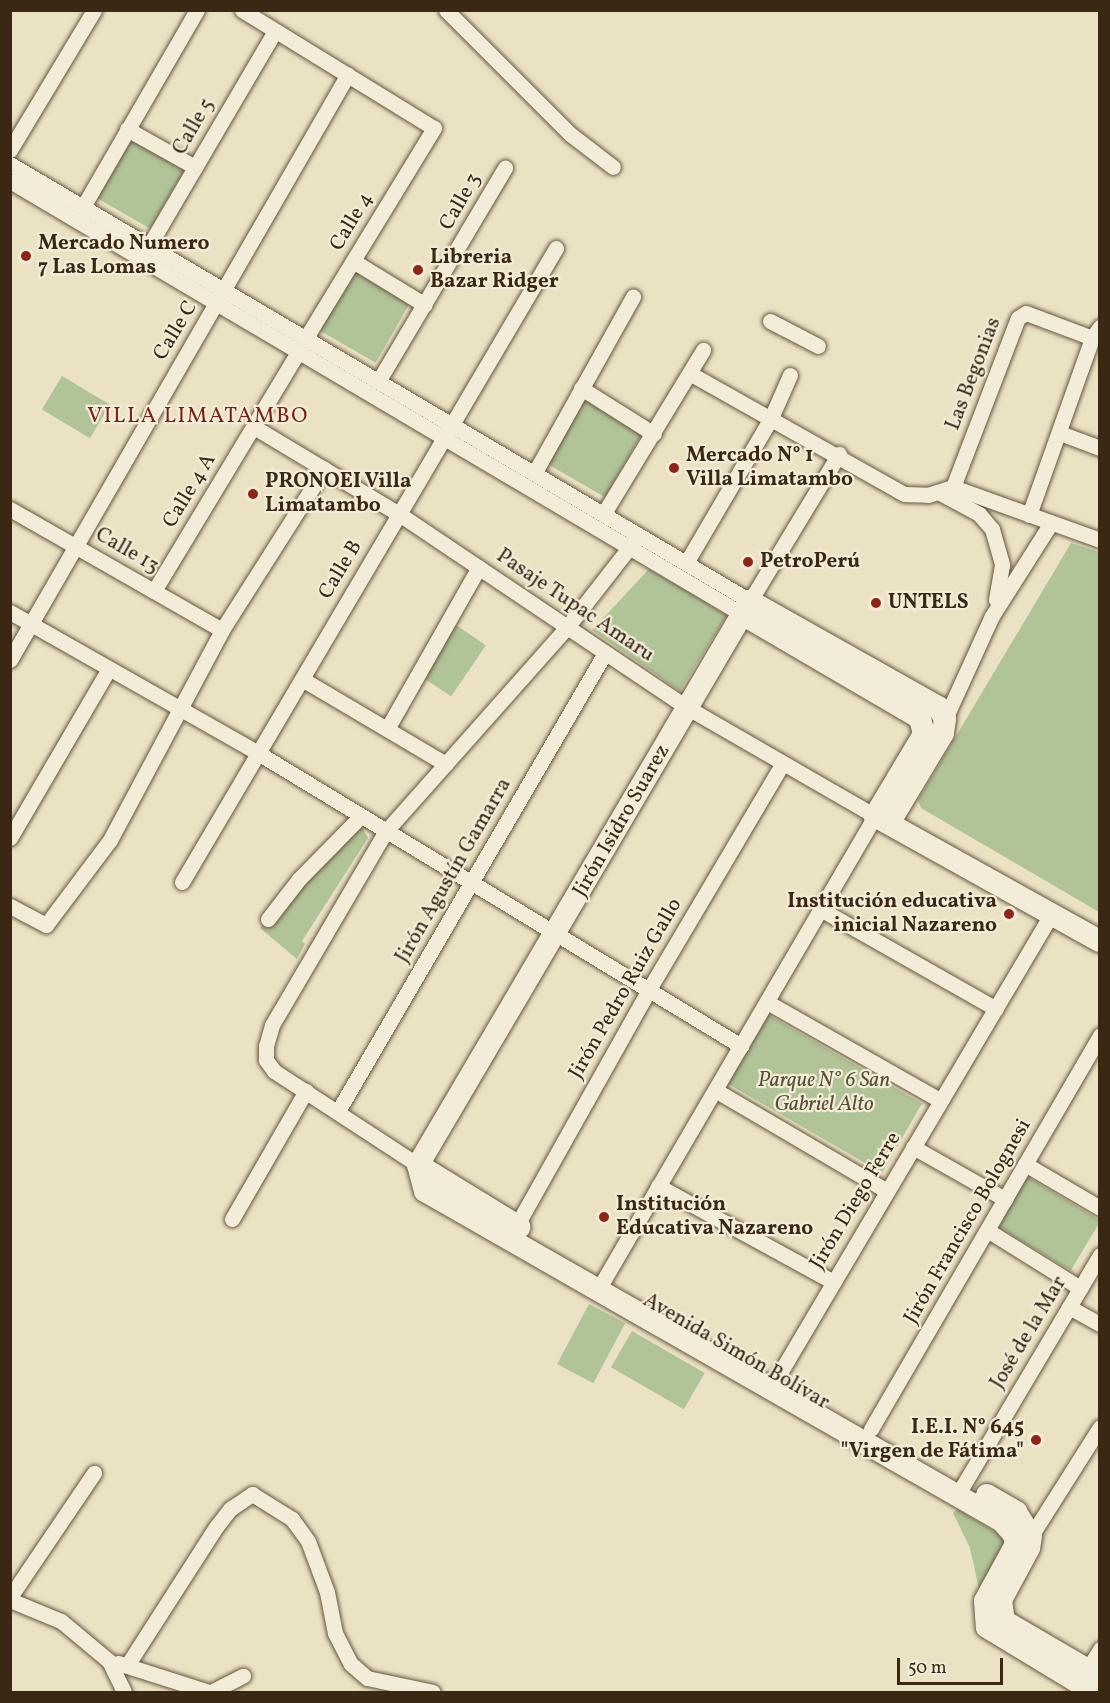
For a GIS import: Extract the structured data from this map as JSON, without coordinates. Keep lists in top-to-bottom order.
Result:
{
  "streets": {
    "street": [
      "Calle 5",
      "Calle 3",
      "Calle 4",
      "Calle C",
      "Las Begonias",
      "Calle 4 A",
      "Calle 13",
      "Calle B",
      "Pasaje Tupac Amaru",
      "Jirón Isidro Suarez",
      "Jirón Agustín Gamarra",
      "Jirón Pedro Ruiz Gallo",
      "Jirón Diego Ferre",
      "Jirón Francisco Bolognesi",
      "José de la Mar",
      "Avenida Simón Bolívar"
    ]
  },
  "crossings": [
    ["Calle 4", "Calle C"],
    ["Calle 4", "Calle 4 A"],
    ["Calle C", "Calle 13"],
    ["Calle 4 A", "Calle 13"],
    ["Calle 4 A", "Pasaje Tupac Amaru"],
    ["Calle B", "Pasaje Tupac Amaru"],
    ["Pasaje Tupac Amaru", "Jirón Isidro Suarez"],
    ["Pasaje Tupac Amaru", "Jirón Agustín Gamarra"],
    ["Pasaje Tupac Amaru", "Jirón Pedro Ruiz Gallo"],
    ["Jirón Isidro Suarez", "Avenida Simón Bolívar"],
    ["Jirón Agustín Gamarra", "Avenida Simón Bolívar"],
    ["Jirón Pedro Ruiz Gallo", "Avenida Simón Bolívar"],
    ["Jirón Diego Ferre", "Avenida Simón Bolívar"],
    ["Jirón Francisco Bolognesi", "Avenida Simón Bolívar"],
    ["José de la Mar", "Avenida Simón Bolívar"]
  ],
  "districts": ["VILLA LIMATAMBO"],
  "parks": ["Parque N° 6 San Gabriel Alto"],
  "places": [
    "Mercado Numero 7 Las Lomas",
    "Libreria Bazar Ridger",
    "Mercado N° 1 Villa Limatambo",
    "PRONOEI Villa Limatambo",
    "PetroPerú",
    "UNTELS",
    "Institución educativa inicial Nazareno",
    "Institución Educativa Nazareno",
    "I.E.I. N° 645 \"Virgen de Fátima\""
  ],
  "scale_bar": "50 m"
}
